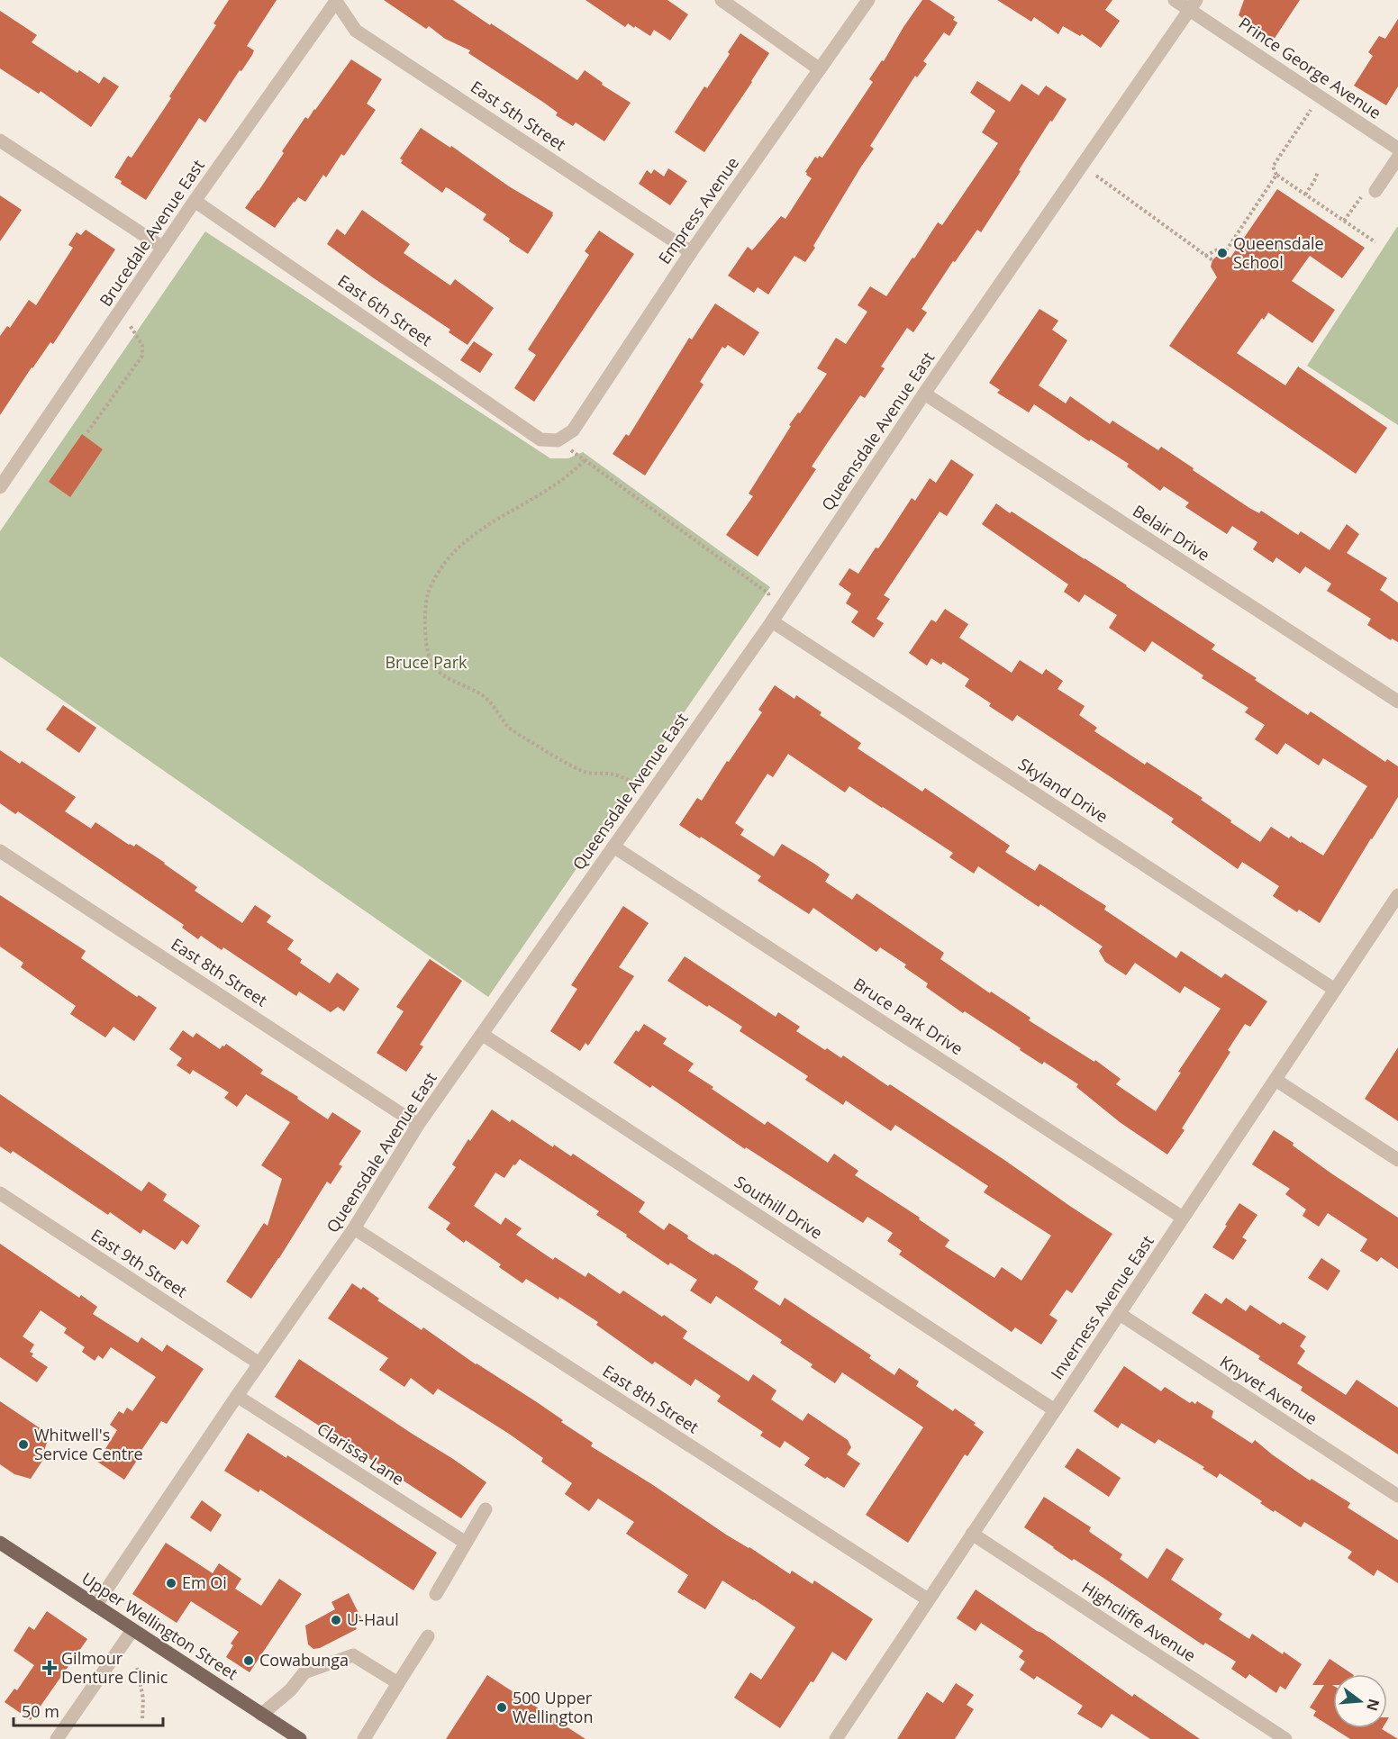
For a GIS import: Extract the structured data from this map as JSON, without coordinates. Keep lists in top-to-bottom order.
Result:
{
  "streets": {
    "main road": ["Upper Wellington Street"],
    "street": [
      "Prince George Avenue",
      "East 5th Street",
      "Empress Avenue",
      "Brucedale Avenue East",
      "East 6th Street",
      "Queensdale Avenue East",
      "Belair Drive",
      "Skyland Drive",
      "East 8th Street",
      "Bruce Park Drive",
      "Southill Drive",
      "East 9th Street",
      "Inverness Avenue East",
      "Knyvet Avenue",
      "Clarissa Lane",
      "Highcliffe Avenue"
    ]
  },
  "crossings": [
    ["Prince George Avenue", "Queensdale Avenue East"],
    ["East 5th Street", "Empress Avenue"],
    ["East 5th Street", "Brucedale Avenue East"],
    ["Empress Avenue", "East 6th Street"],
    ["Brucedale Avenue East", "East 6th Street"],
    ["Queensdale Avenue East", "Belair Drive"],
    ["Queensdale Avenue East", "Skyland Drive"],
    ["Queensdale Avenue East", "East 8th Street"],
    ["Queensdale Avenue East", "Bruce Park Drive"],
    ["Queensdale Avenue East", "Southill Drive"],
    ["Queensdale Avenue East", "East 9th Street"],
    ["Queensdale Avenue East", "Clarissa Lane"],
    ["Queensdale Avenue East", "Upper Wellington Street"],
    ["Skyland Drive", "Inverness Avenue East"],
    ["East 8th Street", "Inverness Avenue East"],
    ["Bruce Park Drive", "Inverness Avenue East"],
    ["Southill Drive", "Inverness Avenue East"],
    ["Inverness Avenue East", "Knyvet Avenue"],
    ["Inverness Avenue East", "Highcliffe Avenue"]
  ],
  "parks": ["Bruce Park"],
  "places": {
    "other": [
      "Queensdale School",
      "Whitwell's Service Centre",
      "Em Oi",
      "U-Haul",
      "Cowabunga",
      "500 Upper Wellington"
    ],
    "health": ["Gilmour Denture Clinic"]
  },
  "scale_bar": "50 m",
  "north": "right"
}
